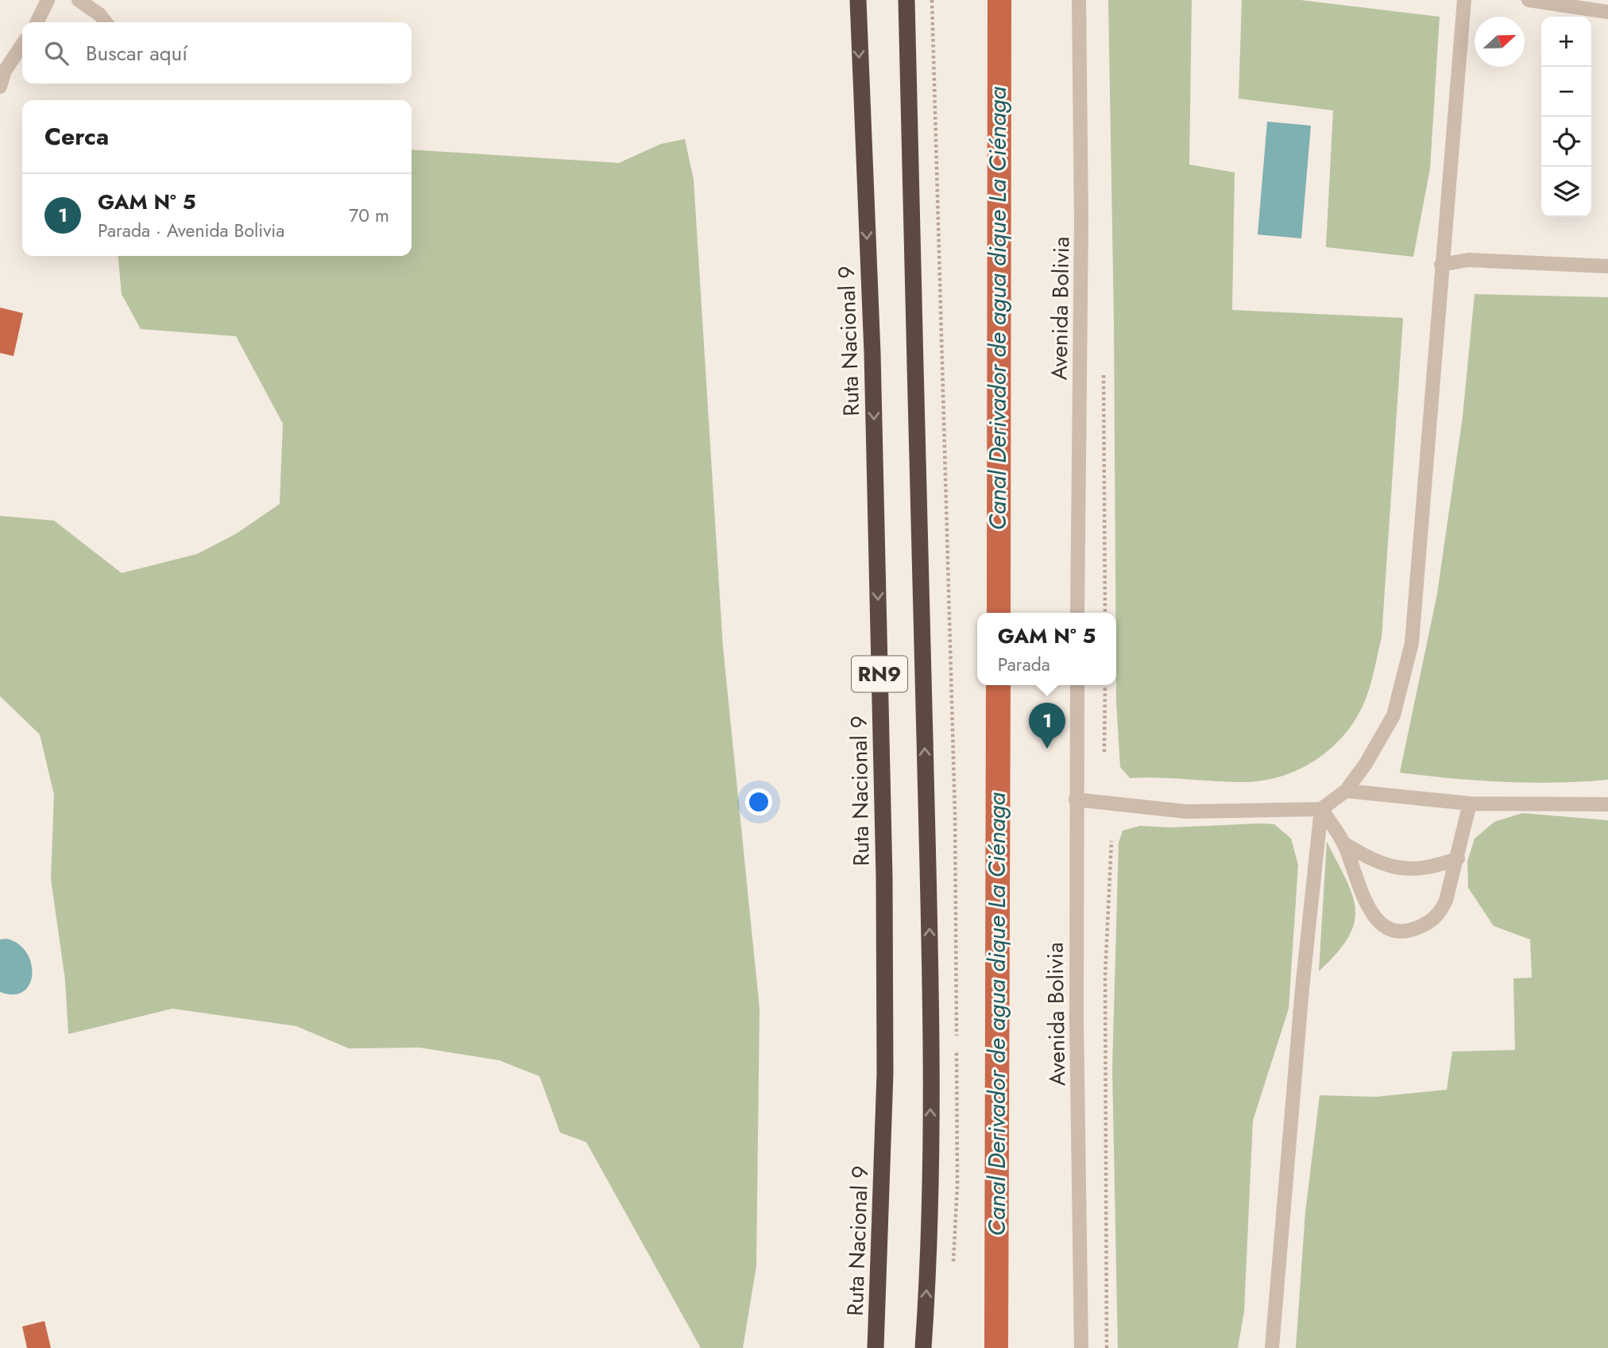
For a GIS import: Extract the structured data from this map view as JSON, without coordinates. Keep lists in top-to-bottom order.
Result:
{
  "streets": {
    "highway": ["Ruta Nacional 9", "RN9"],
    "street": ["Avenida Bolivia"]
  },
  "water": ["Canal Derivador de agua dique La Ciénaga"],
  "north": "right",
  "page": {
    "map_buttons": ["+", "−"],
    "search": "Buscar aquí",
    "heading": "Cerca",
    "list": [
      {
        "mark": "1",
        "name": "GAM N° 5",
        "note": "Parada · Avenida Bolivia",
        "value": "70 m"
      }
    ],
    "popup": ["GAM N° 5", "Parada"],
    "pins": "1"
  }
}
